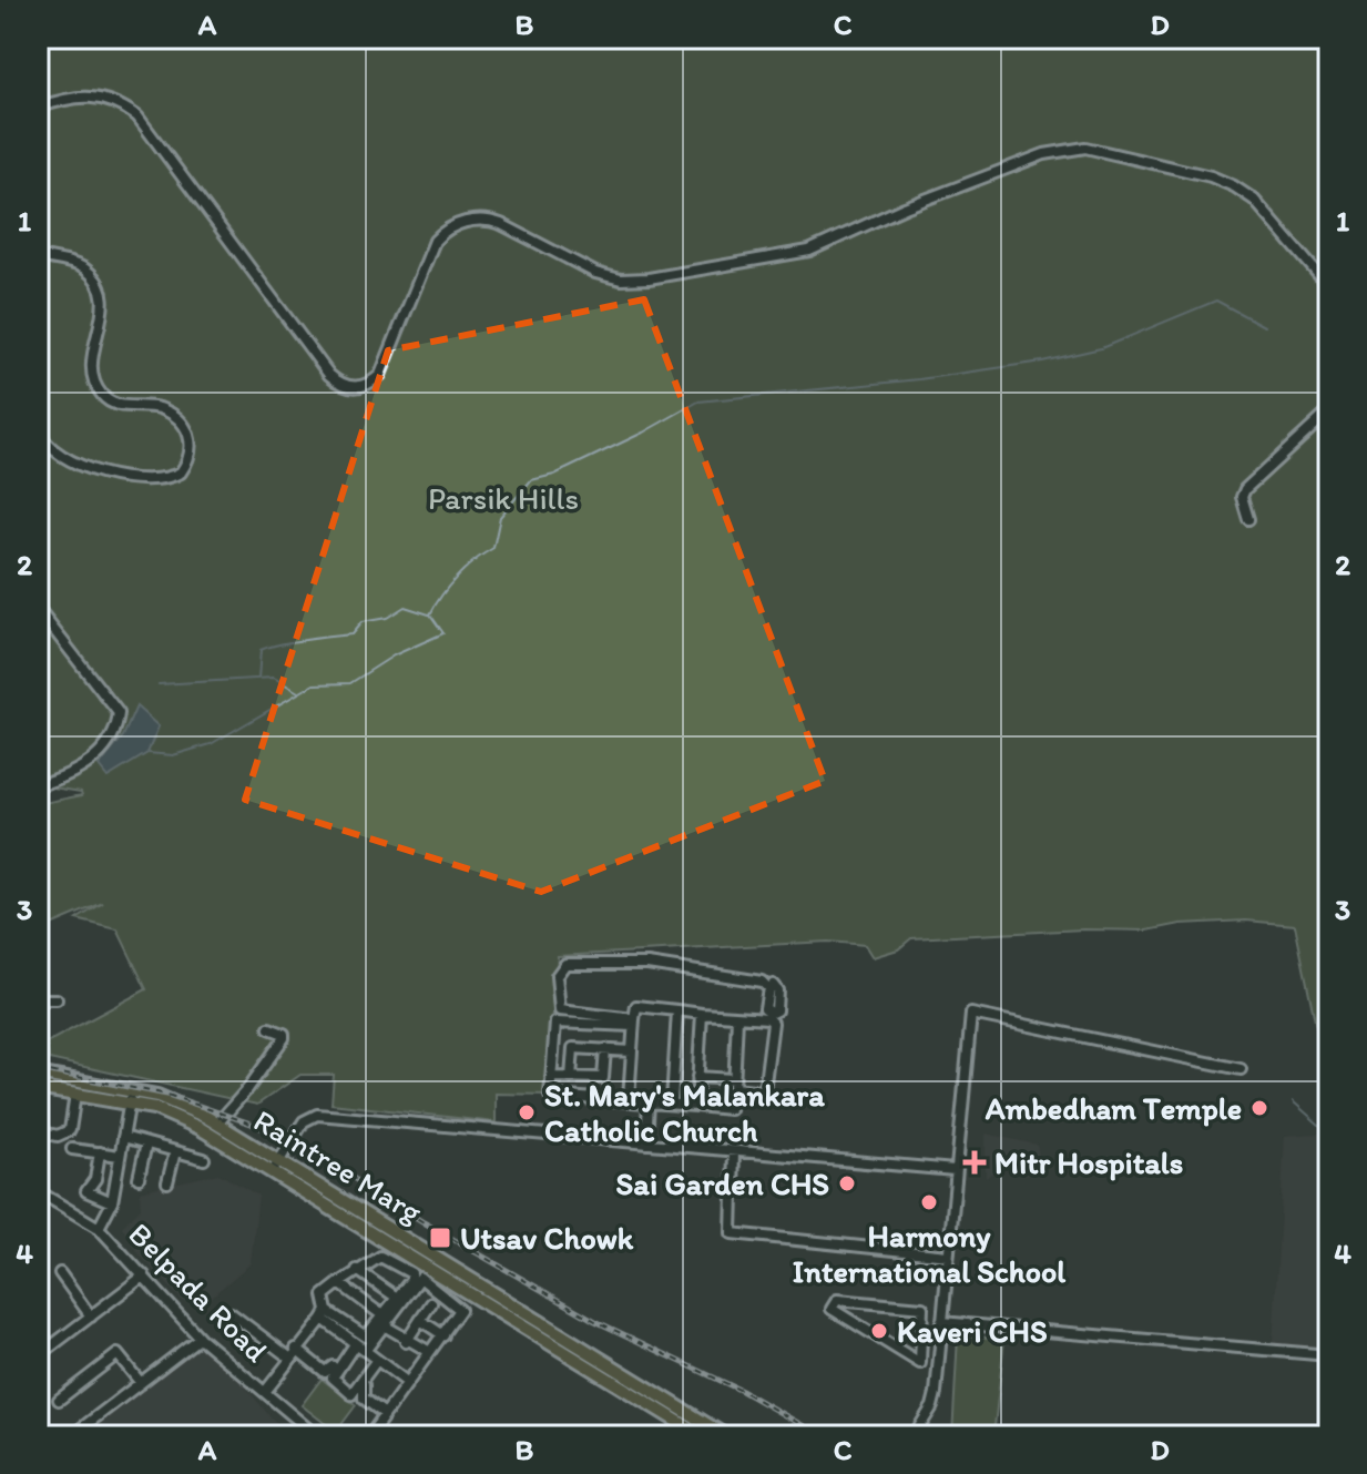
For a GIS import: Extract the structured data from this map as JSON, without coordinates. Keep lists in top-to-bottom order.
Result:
{
  "streets": {
    "main road": ["Raintree Marg"],
    "street": ["Belpada Road"]
  },
  "parks": ["Parsik Hills"],
  "places": {
    "other": [
      "Ambedham Temple",
      "St. Mary's Malankara Catholic Church",
      "Sai Garden CHS",
      "Harmony International School",
      "Kaveri CHS"
    ],
    "health": ["Mitr Hospitals"],
    "transit": ["Utsav Chowk"]
  },
  "grid": {
    "columns": [
      "A",
      "B",
      "C",
      "D"
    ],
    "rows": [
      "1",
      "2",
      "3",
      "4"
    ]
  }
}
